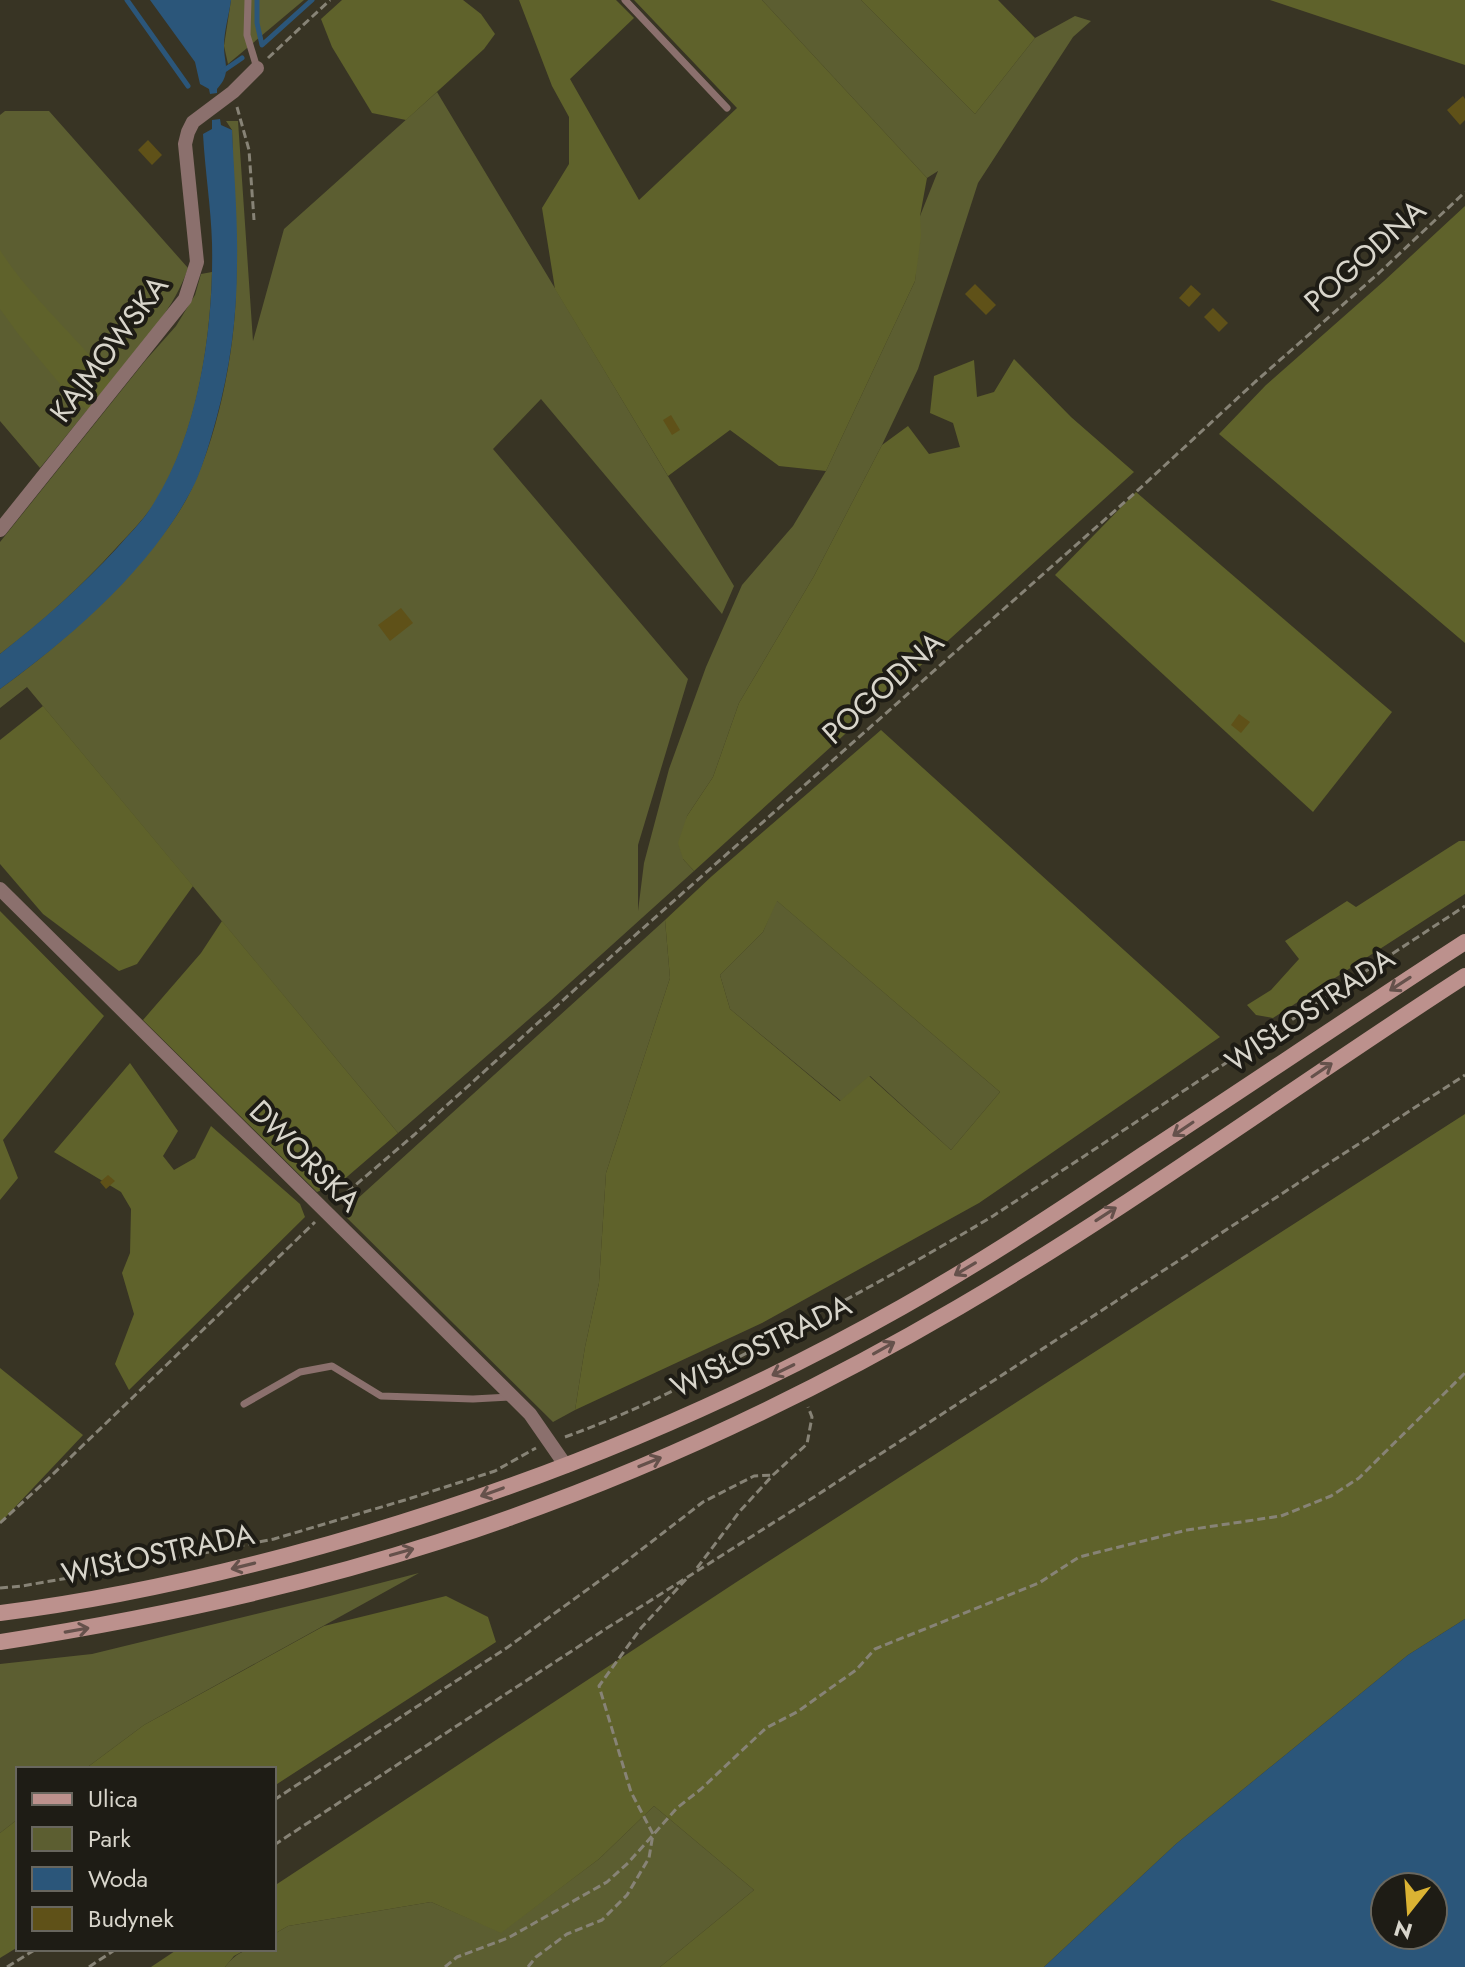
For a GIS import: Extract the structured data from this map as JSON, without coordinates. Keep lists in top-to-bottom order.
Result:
{
  "streets": {
    "main road": ["WISŁOSTRADA"],
    "street": ["KAJMOWSKA", "DWORSKA"],
    "path": ["POGODNA"]
  },
  "crossings": [
    ["POGODNA", "DWORSKA"],
    ["WISŁOSTRADA", "DWORSKA"]
  ],
  "legend": [
    "Ulica",
    "Park",
    "Woda",
    "Budynek"
  ],
  "north": "bottom"
}
